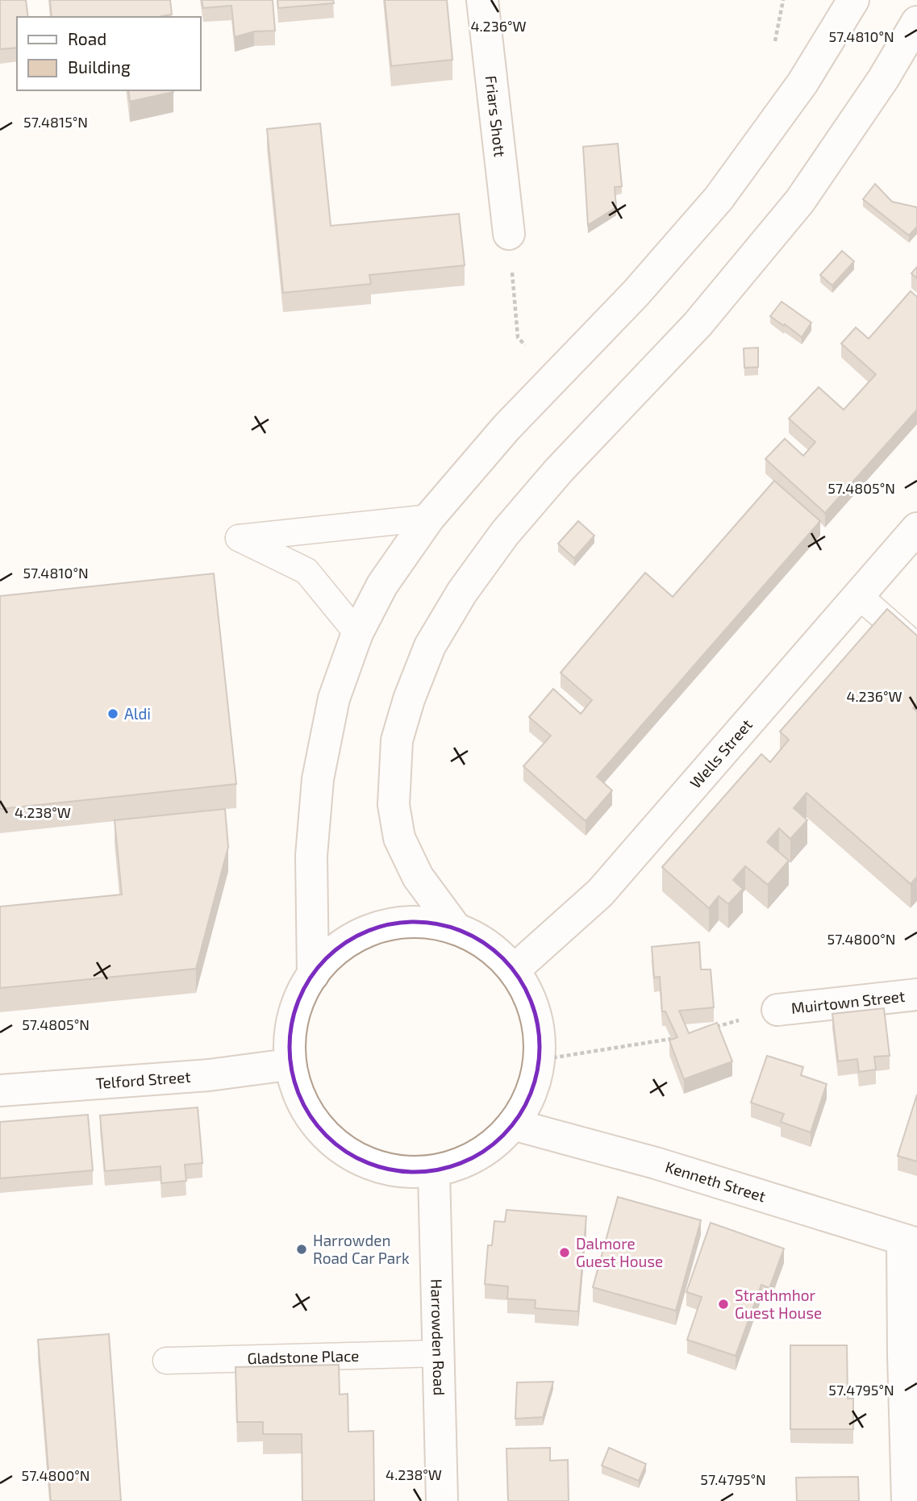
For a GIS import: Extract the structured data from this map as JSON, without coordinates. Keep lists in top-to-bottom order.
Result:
{
  "streets": {
    "main road": [
      "Friars Shott",
      "Wells Street",
      "Muirtown Street",
      "Telford Street",
      "Kenneth Street",
      "Harrowden Road"
    ],
    "lane": ["Gladstone Place"]
  },
  "crossings": [
    ["Harrowden Road", "Gladstone Place"]
  ],
  "places": [
    "Aldi",
    "Harrowden Road Car Park",
    "Dalmore Guest House",
    "Strathmhor Guest House"
  ],
  "legend": ["Road", "Building"],
  "coordinates": [
    "4.236°W",
    "57.4810°N",
    "57.4815°N",
    "57.4805°N",
    "4.238°W",
    "57.4800°N",
    "57.4795°N"
  ]
}
